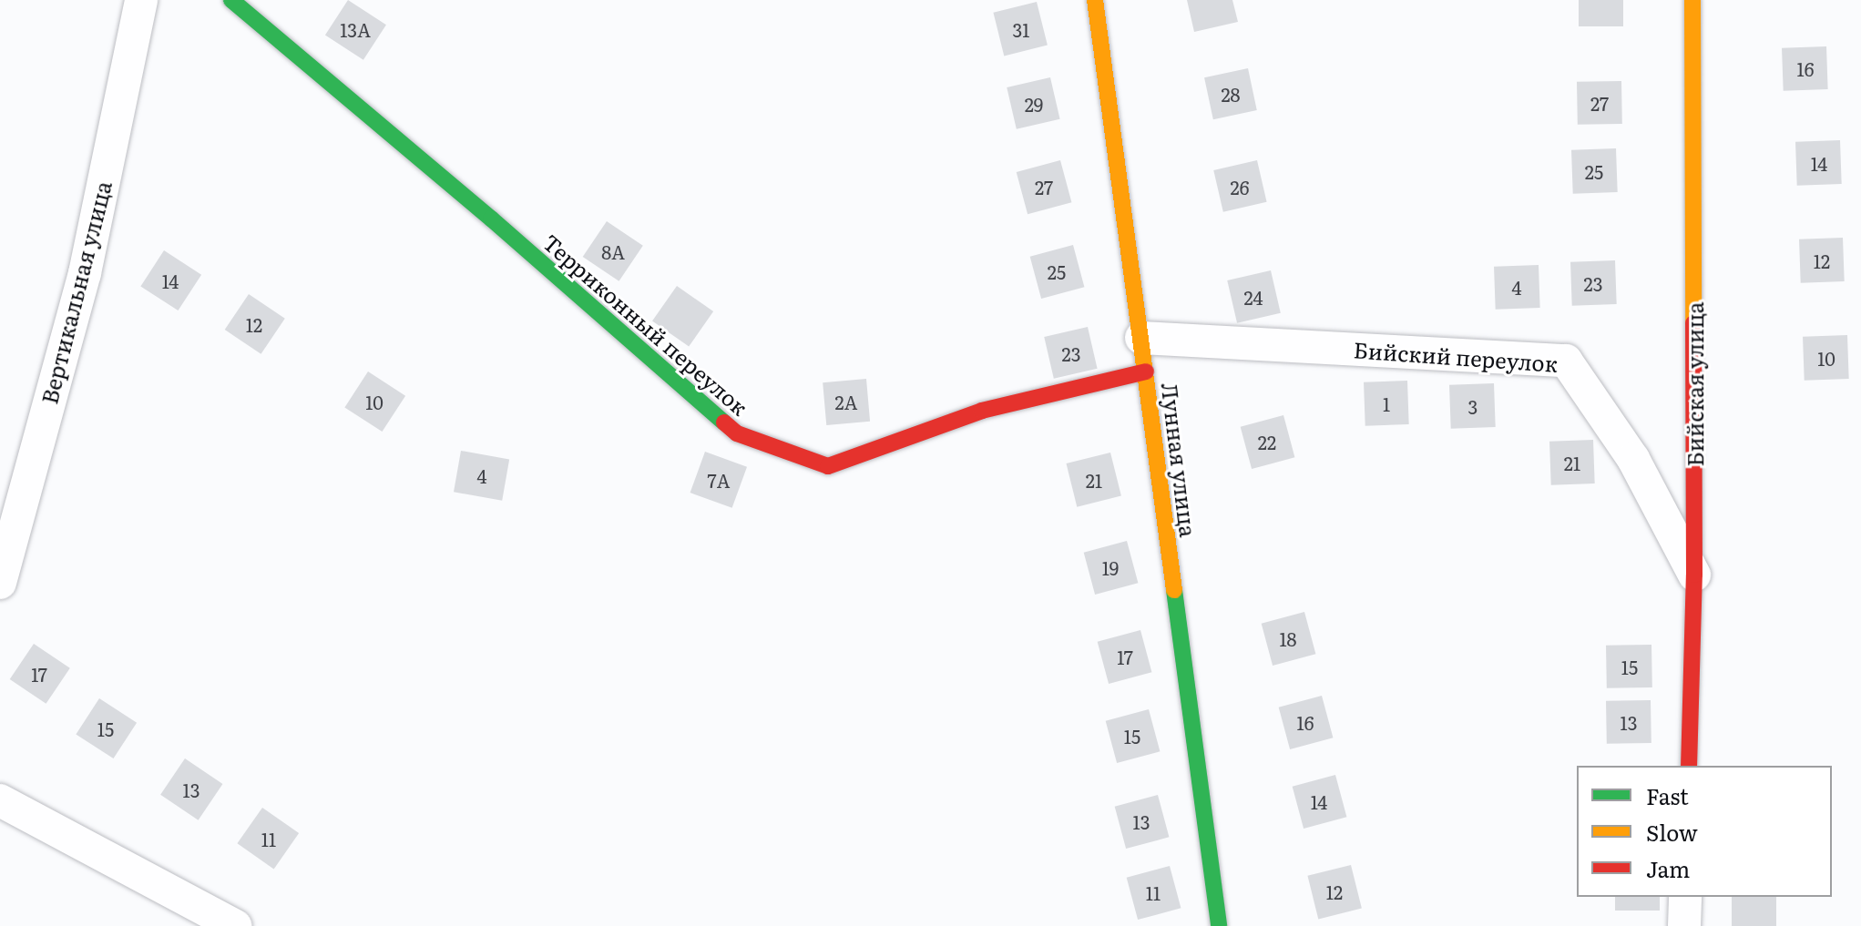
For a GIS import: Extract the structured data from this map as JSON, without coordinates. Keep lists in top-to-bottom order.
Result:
{
  "streets": {
    "street": [
      "Вертикальная улица",
      "Терриконный переулок",
      "Бийский переулок",
      "Бийская улица",
      "Лунная улица"
    ]
  },
  "crossings": [
    ["Терриконный переулок", "Лунная улица"],
    ["Бийский переулок", "Бийская улица"],
    ["Бийский переулок", "Лунная улица"]
  ],
  "house_numbers": [
    "13А",
    "31",
    "16",
    "28",
    "27",
    "29",
    "14",
    "25",
    "27",
    "26",
    "8А",
    "12",
    "25",
    "14",
    "23",
    "4",
    "24",
    "12",
    "23",
    "10",
    "10",
    "2А",
    "1",
    "3",
    "22",
    "21",
    "4",
    "7А",
    "21",
    "19",
    "18",
    "17",
    "15",
    "17",
    "16",
    "13",
    "15",
    "15",
    "13",
    "14",
    "13",
    "11",
    "12",
    "11"
  ],
  "legend": ["Fast", "Slow", "Jam"]
}
